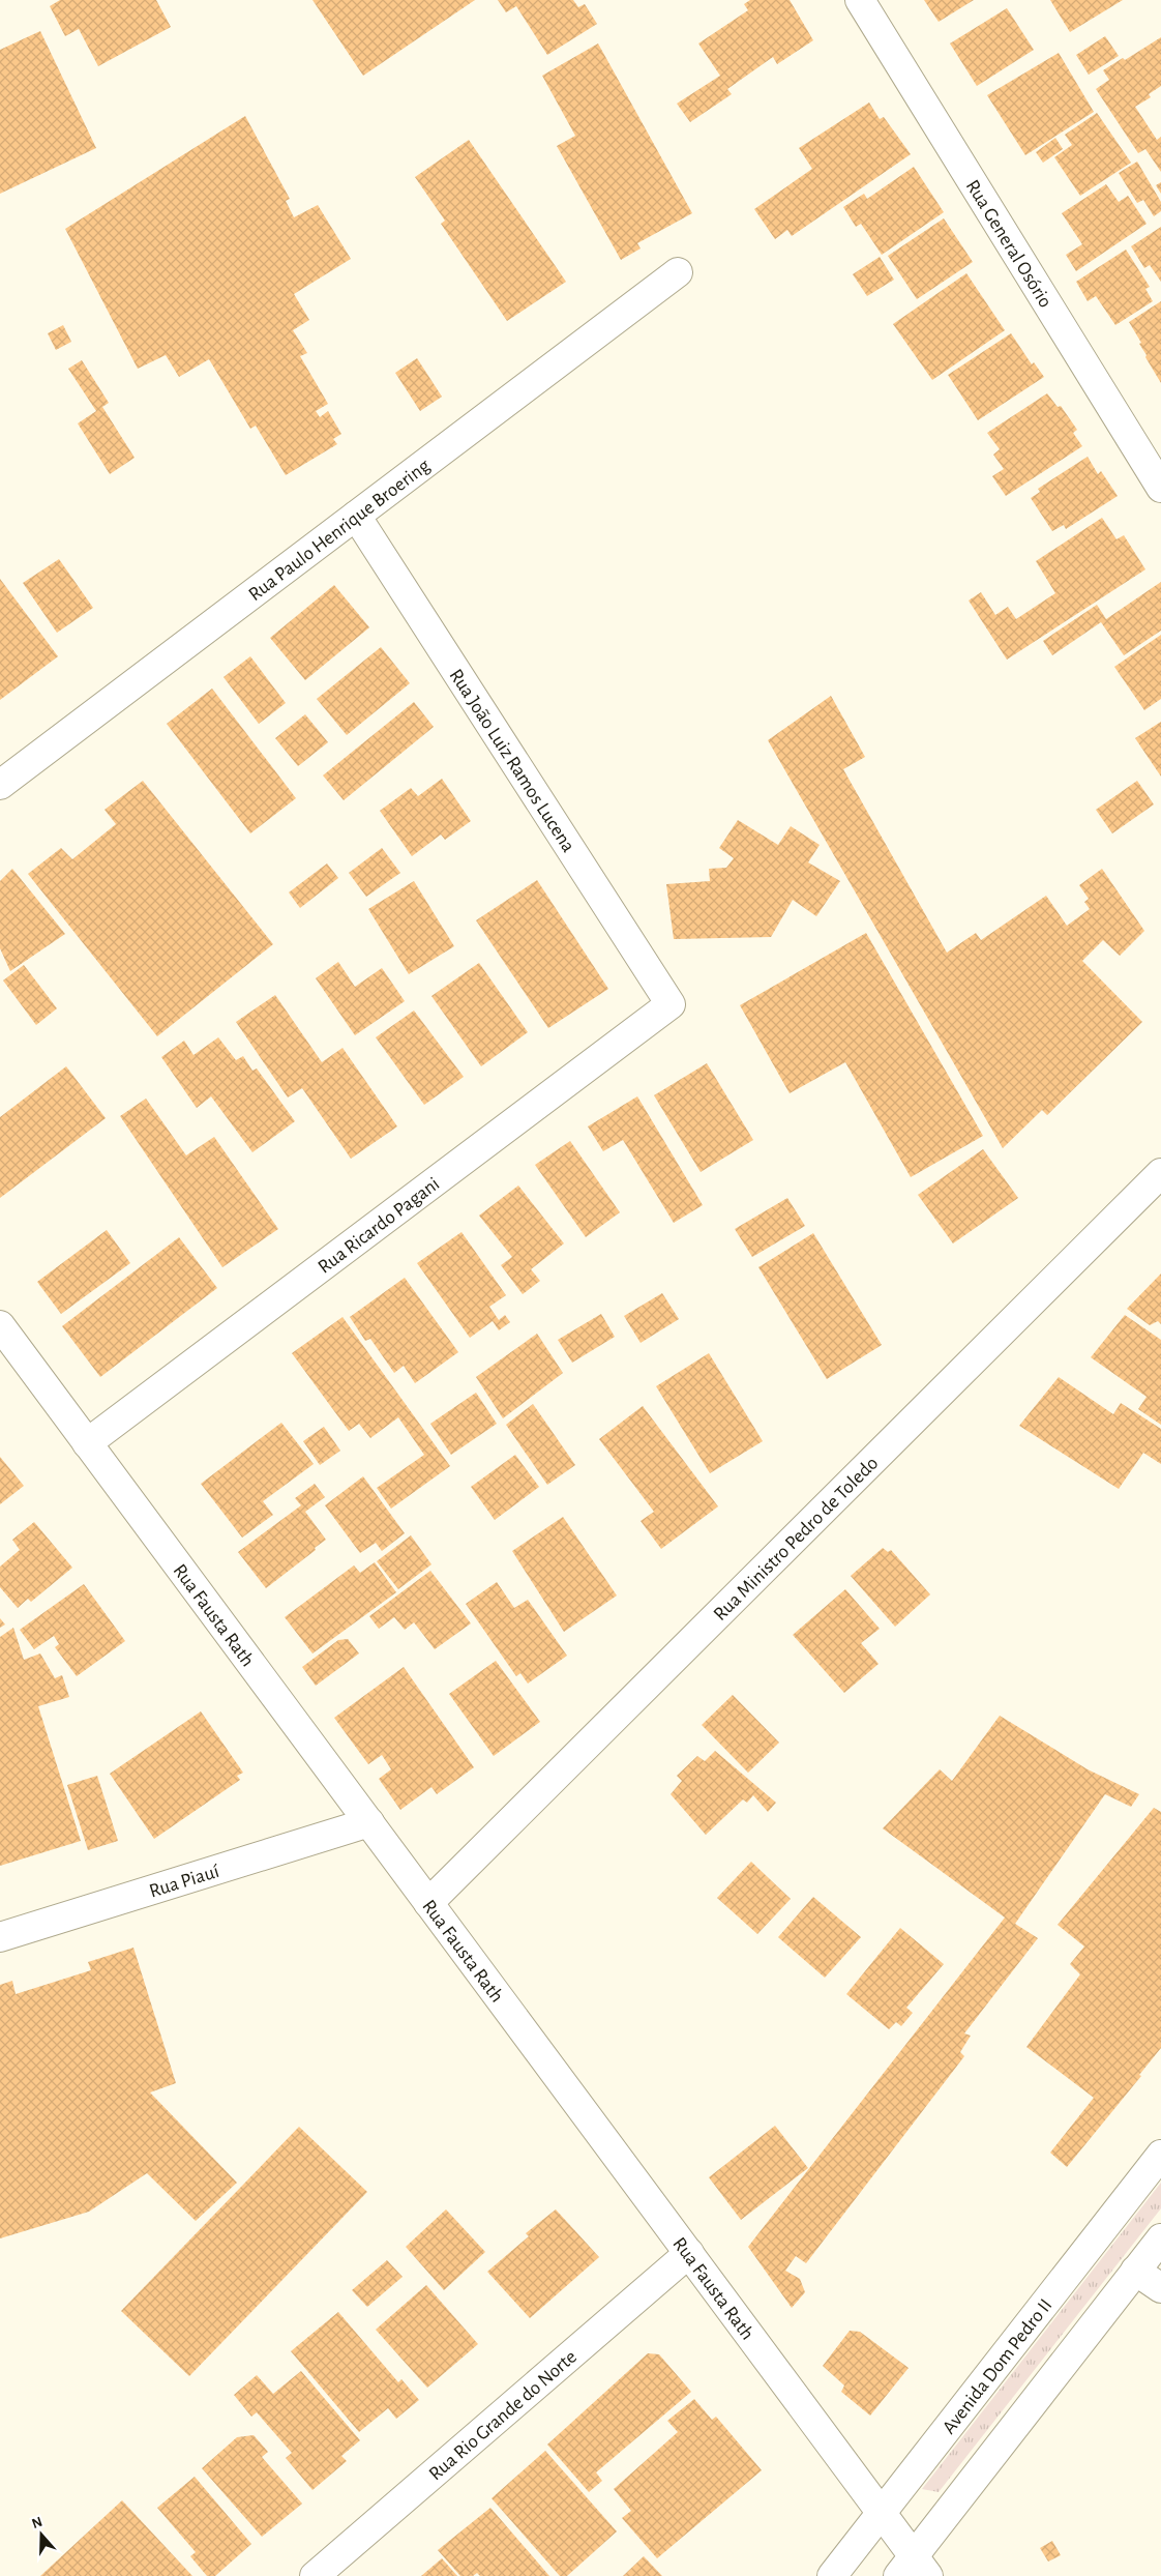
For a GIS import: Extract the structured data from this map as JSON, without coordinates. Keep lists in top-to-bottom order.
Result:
{
  "streets": {
    "street": [
      "Rua General Osório",
      "Rua Paulo Henrique Broering",
      "Rua João Luiz Ramos Lucena",
      "Rua Ricardo Pagani",
      "Rua Ministro Pedro de Toledo",
      "Rua Fausta Rath",
      "Rua Piauí",
      "Avenida Dom Pedro II",
      "Rua Rio Grande do Norte"
    ]
  },
  "crossings": [
    ["Rua Paulo Henrique Broering", "Rua João Luiz Ramos Lucena"],
    ["Rua João Luiz Ramos Lucena", "Rua Ricardo Pagani"],
    ["Rua Ricardo Pagani", "Rua Fausta Rath"],
    ["Rua Ministro Pedro de Toledo", "Rua Fausta Rath"],
    ["Rua Fausta Rath", "Rua Piauí"],
    ["Rua Fausta Rath", "Avenida Dom Pedro II"],
    ["Rua Fausta Rath", "Rua Rio Grande do Norte"]
  ],
  "north": "top"
}
